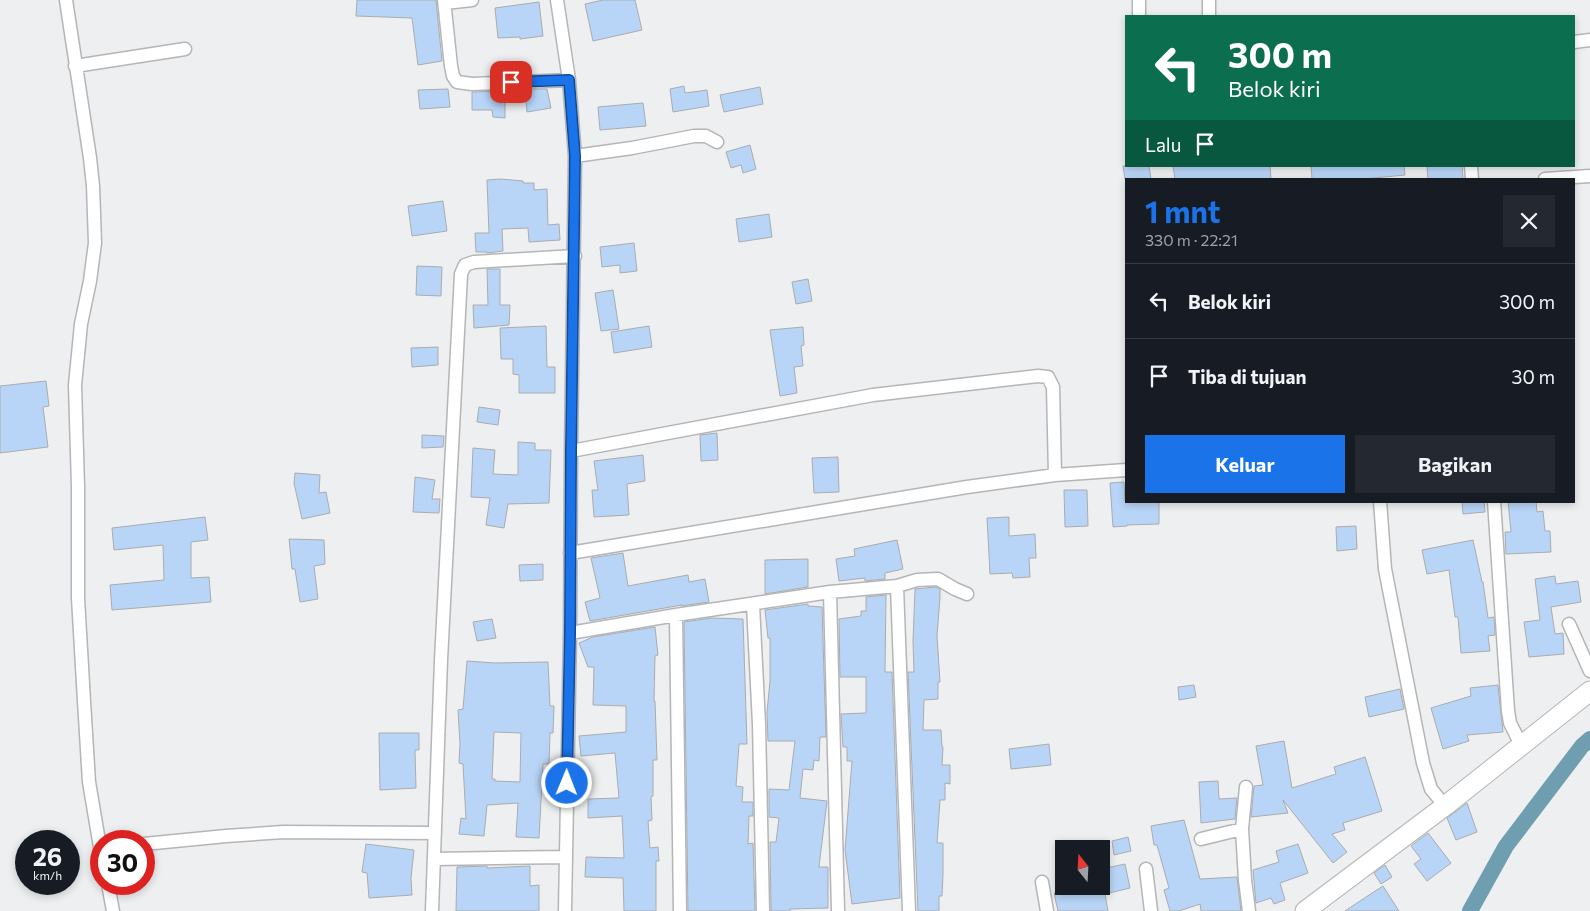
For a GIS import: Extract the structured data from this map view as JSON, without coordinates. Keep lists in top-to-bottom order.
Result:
{
  "north": "top",
  "page": {
    "turn": ["300 m", "Belok kiri"],
    "then": "Lalu",
    "heading": ["1 mnt", "330 m · 22:21"],
    "list": [
      {
        "name": "Belok kiri",
        "value": "300 m"
      },
      {
        "name": "Tiba di tujuan",
        "value": "30 m"
      }
    ],
    "buttons": ["Keluar", "Bagikan"],
    "speed": "26 km/h",
    "limit": "30"
  }
}
